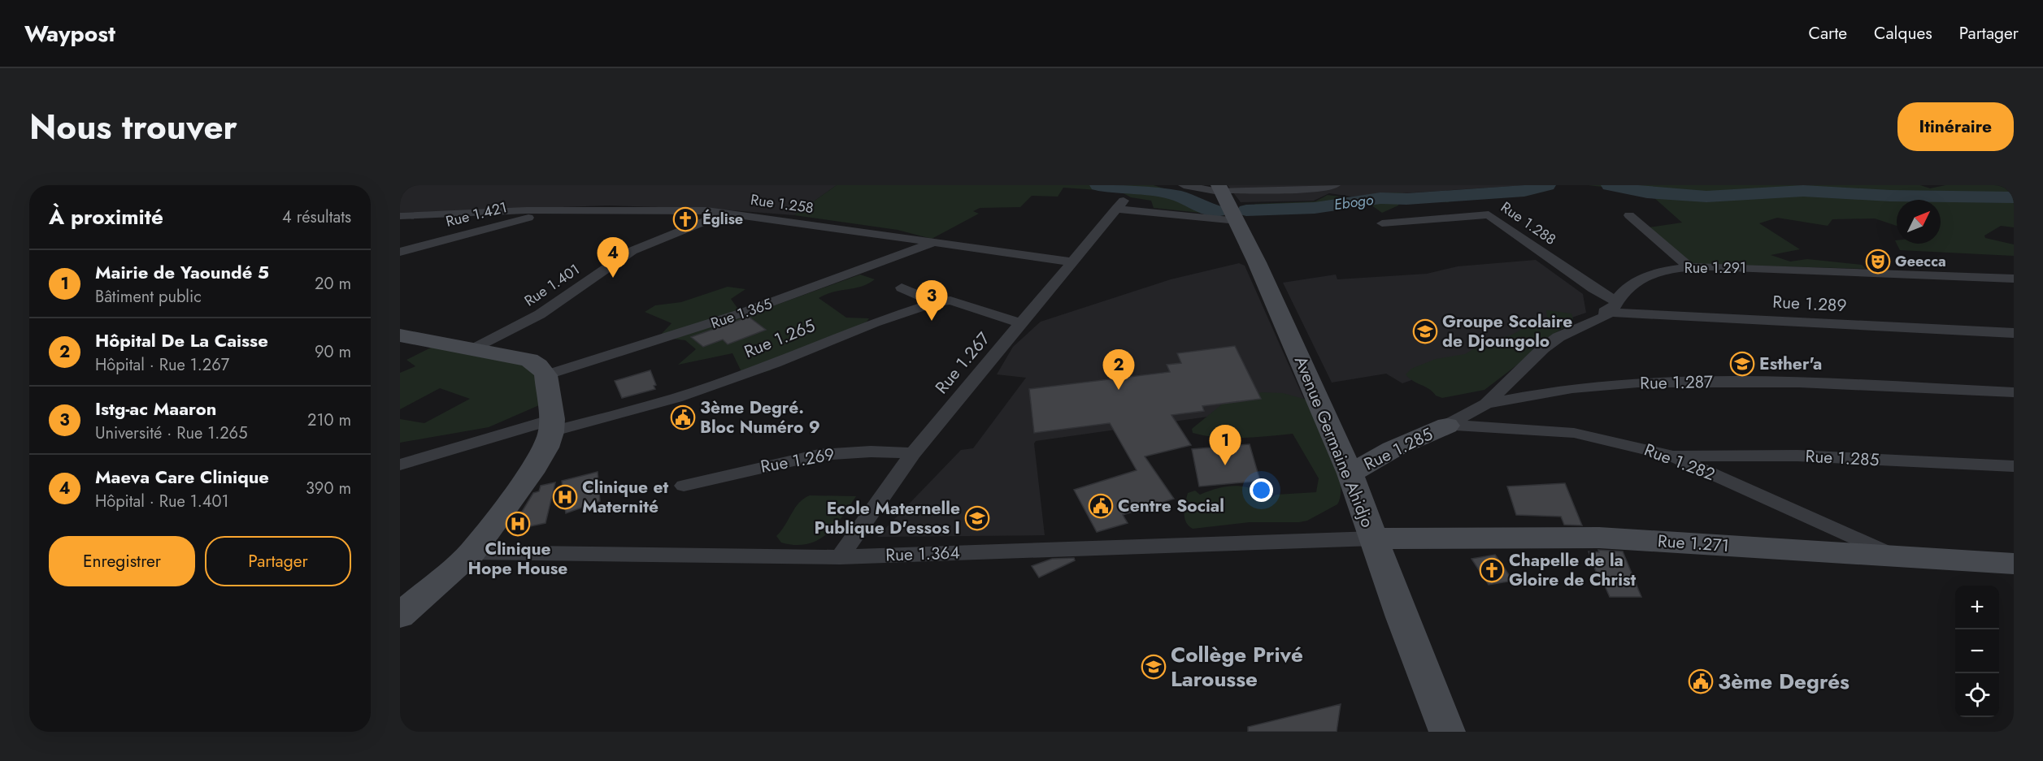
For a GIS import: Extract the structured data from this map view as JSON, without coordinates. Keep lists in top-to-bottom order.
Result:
{
  "streets": {
    "street": [
      "Rue 1.258",
      "Rue 1.421",
      "Rue 1.288",
      "Rue 1.291",
      "Rue 1.401",
      "Rue 1.289",
      "Rue 1.365",
      "Rue 1.265",
      "Rue 1.267",
      "Rue 1.287",
      "Avenue Germaine Ahidjo",
      "Rue 1.285",
      "Rue 1.269",
      "Rue 1.282",
      "Rue 1.271",
      "Rue 1.364"
    ]
  },
  "crossings": [
    ["Rue 1.258", "Rue 1.421"],
    ["Rue 1.258", "Rue 1.401"],
    ["Rue 1.258", "Rue 1.365"],
    ["Rue 1.258", "Rue 1.267"],
    ["Rue 1.288", "Rue 1.291"],
    ["Rue 1.291", "Rue 1.289"],
    ["Rue 1.291", "Rue 1.287"],
    ["Rue 1.291", "Rue 1.285"],
    ["Rue 1.291", "Rue 1.282"],
    ["Rue 1.265", "Rue 1.267"],
    ["Rue 1.267", "Avenue Germaine Ahidjo"],
    ["Rue 1.267", "Rue 1.269"],
    ["Rue 1.267", "Rue 1.364"],
    ["Avenue Germaine Ahidjo", "Rue 1.285"],
    ["Avenue Germaine Ahidjo", "Rue 1.271"],
    ["Avenue Germaine Ahidjo", "Rue 1.364"],
    ["Rue 1.285", "Rue 1.282"],
    ["Rue 1.282", "Rue 1.271"],
    ["Rue 1.271", "Rue 1.364"]
  ],
  "water": ["Ebogo"],
  "places": {
    "church": ["Église", "Chapelle de la Gloire de Christ"],
    "theatre": ["Geecca"],
    "school or university": [
      "Groupe Scolaire de Djoungolo",
      "Esther'a",
      "Ecole Maternelle Publique D'essos I",
      "Collège Privé Larousse"
    ],
    "public building": ["3ème Degré. Bloc Numéro 9", "Centre Social", "3ème Degrés"],
    "hospital": ["Clinique et Maternité", "Clinique Hope House"]
  },
  "north": "top right",
  "page": {
    "header": "Waypost",
    "nav": ["Carte", "Calques", "Partager"],
    "title": "Nous trouver",
    "buttons": [
      "Itinéraire",
      ["Enregistrer", "Partager"]
    ],
    "heading": ["À proximité", "4 résultats"],
    "pins": [
      "4",
      "3",
      "2",
      "1"
    ],
    "list": [
      {
        "mark": "1",
        "name": "Mairie de Yaoundé 5",
        "note": "Bâtiment public",
        "value": "20 m"
      },
      {
        "mark": "2",
        "name": "Hôpital De La Caisse",
        "note": "Hôpital · Rue 1.267",
        "value": "90 m"
      },
      {
        "mark": "3",
        "name": "Istg-ac Maaron",
        "note": "Université · Rue 1.265",
        "value": "210 m"
      },
      {
        "mark": "4",
        "name": "Maeva Care Clinique",
        "note": "Hôpital · Rue 1.401",
        "value": "390 m"
      }
    ],
    "map_buttons": ["+", "−"]
  }
}
